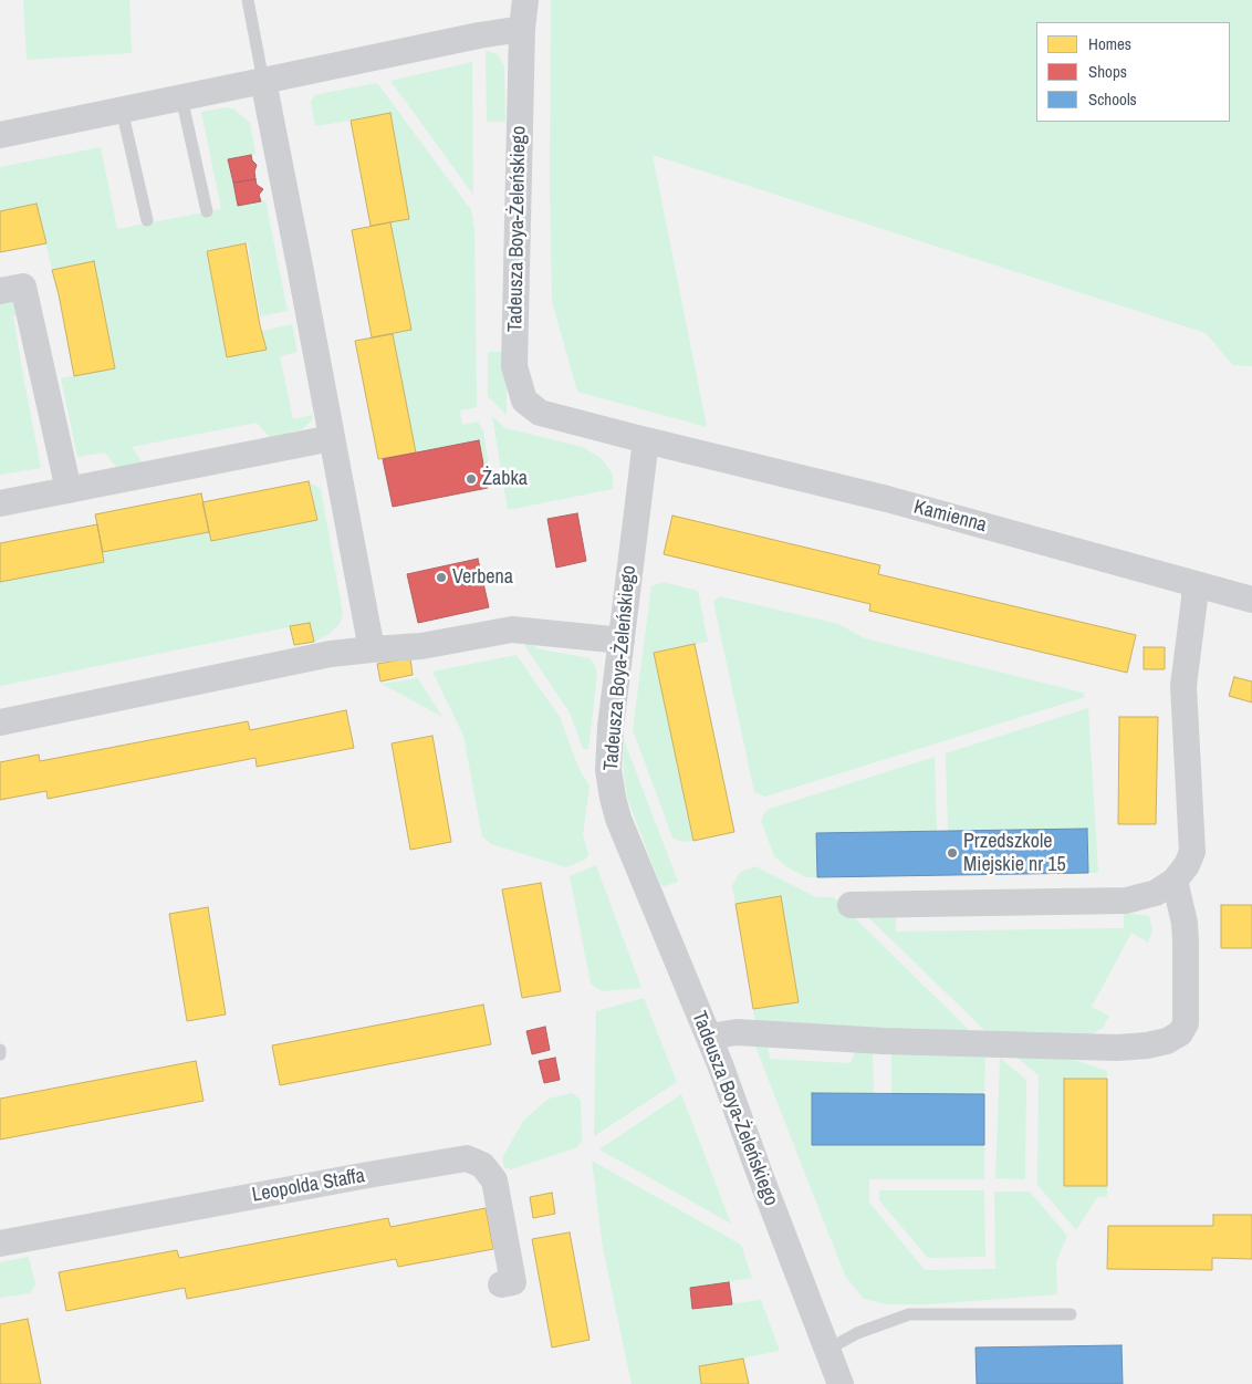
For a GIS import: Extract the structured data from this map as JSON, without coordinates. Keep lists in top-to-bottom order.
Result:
{
  "streets": {
    "street": ["Tadeusza Boya-Żeleńskiego", "Kamienna", "Leopolda Staffa"]
  },
  "crossings": [
    ["Tadeusza Boya-Żeleńskiego", "Kamienna"]
  ],
  "places": ["Żabka", "Verbena", "Przedszkole Miejskie nr 15"],
  "legend": ["Homes", "Shops", "Schools"]
}
